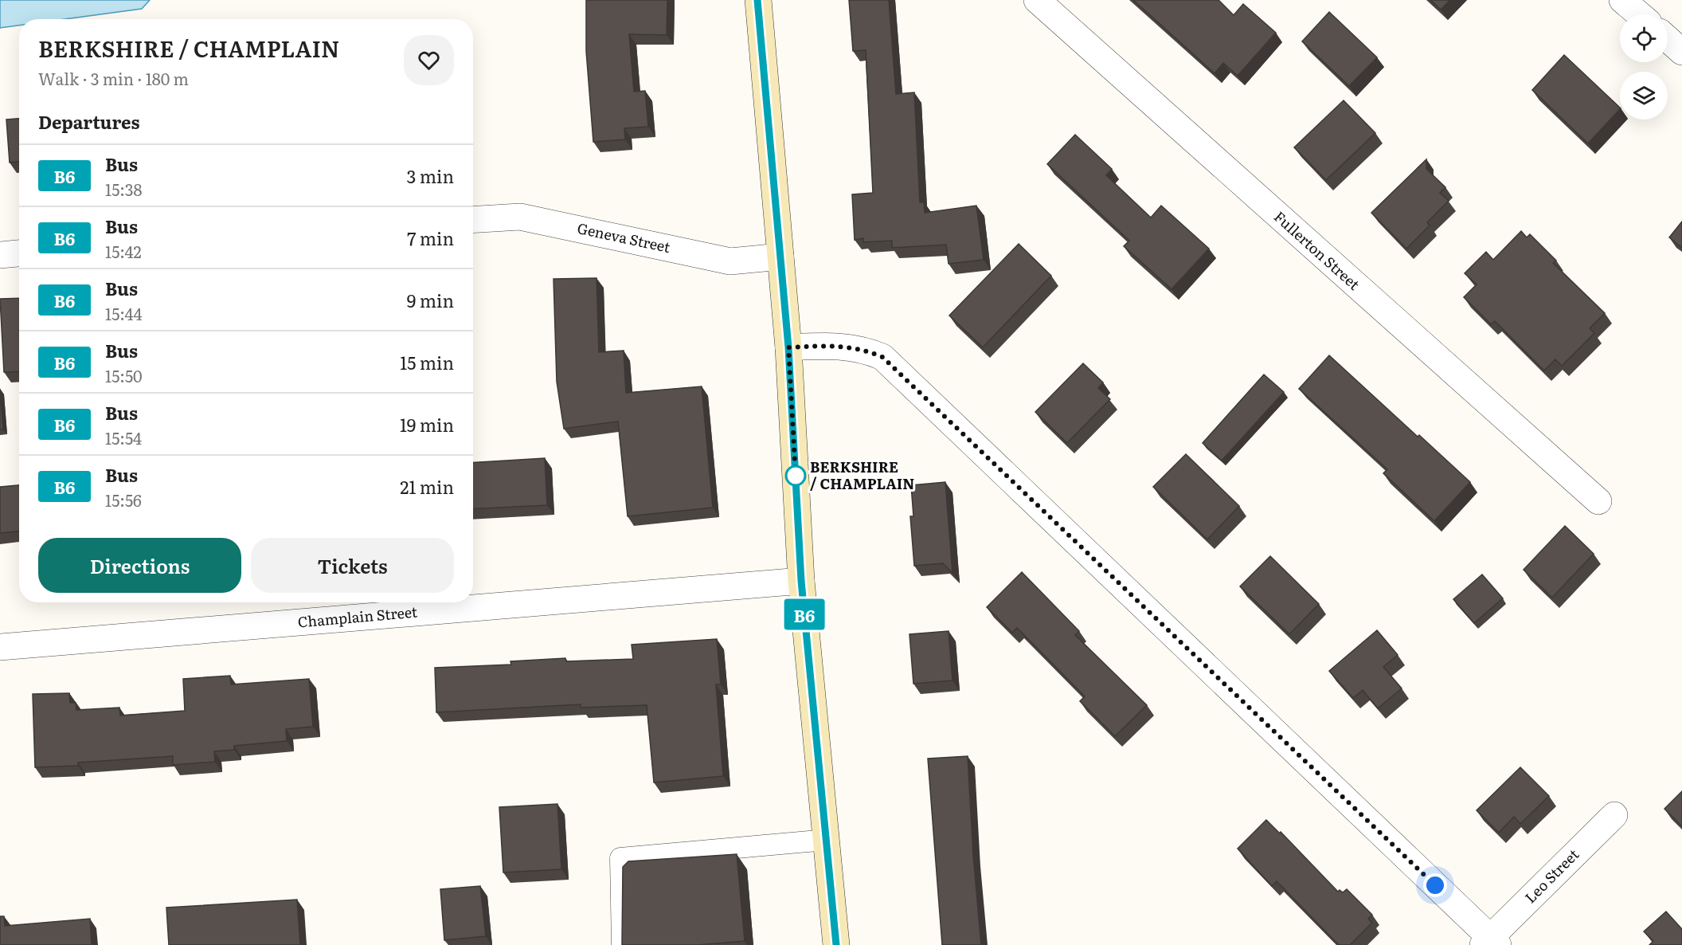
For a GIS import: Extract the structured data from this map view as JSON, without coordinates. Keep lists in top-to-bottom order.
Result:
{
  "streets": {
    "street": [
      "Geneva Street",
      "Fullerton Street",
      "Champlain Street",
      "Leo Street"
    ]
  },
  "places": ["BERKSHIRE / CHAMPLAIN"],
  "lines": ["bus line B6"],
  "page": {
    "on_map": "B6",
    "heading": [
      ["BERKSHIRE / CHAMPLAIN", "Walk · 3 min · 180 m"],
      "Departures"
    ],
    "list": [
      {
        "mark": "B6",
        "name": "Bus",
        "note": "15:38",
        "value": "3 min"
      },
      {
        "mark": "B6",
        "name": "Bus",
        "note": "15:42",
        "value": "7 min"
      },
      {
        "mark": "B6",
        "name": "Bus",
        "note": "15:44",
        "value": "9 min"
      },
      {
        "mark": "B6",
        "name": "Bus",
        "note": "15:50",
        "value": "15 min"
      },
      {
        "mark": "B6",
        "name": "Bus",
        "note": "15:54",
        "value": "19 min"
      },
      {
        "mark": "B6",
        "name": "Bus",
        "note": "15:56",
        "value": "21 min"
      }
    ],
    "buttons": ["Directions", "Tickets"]
  }
}
